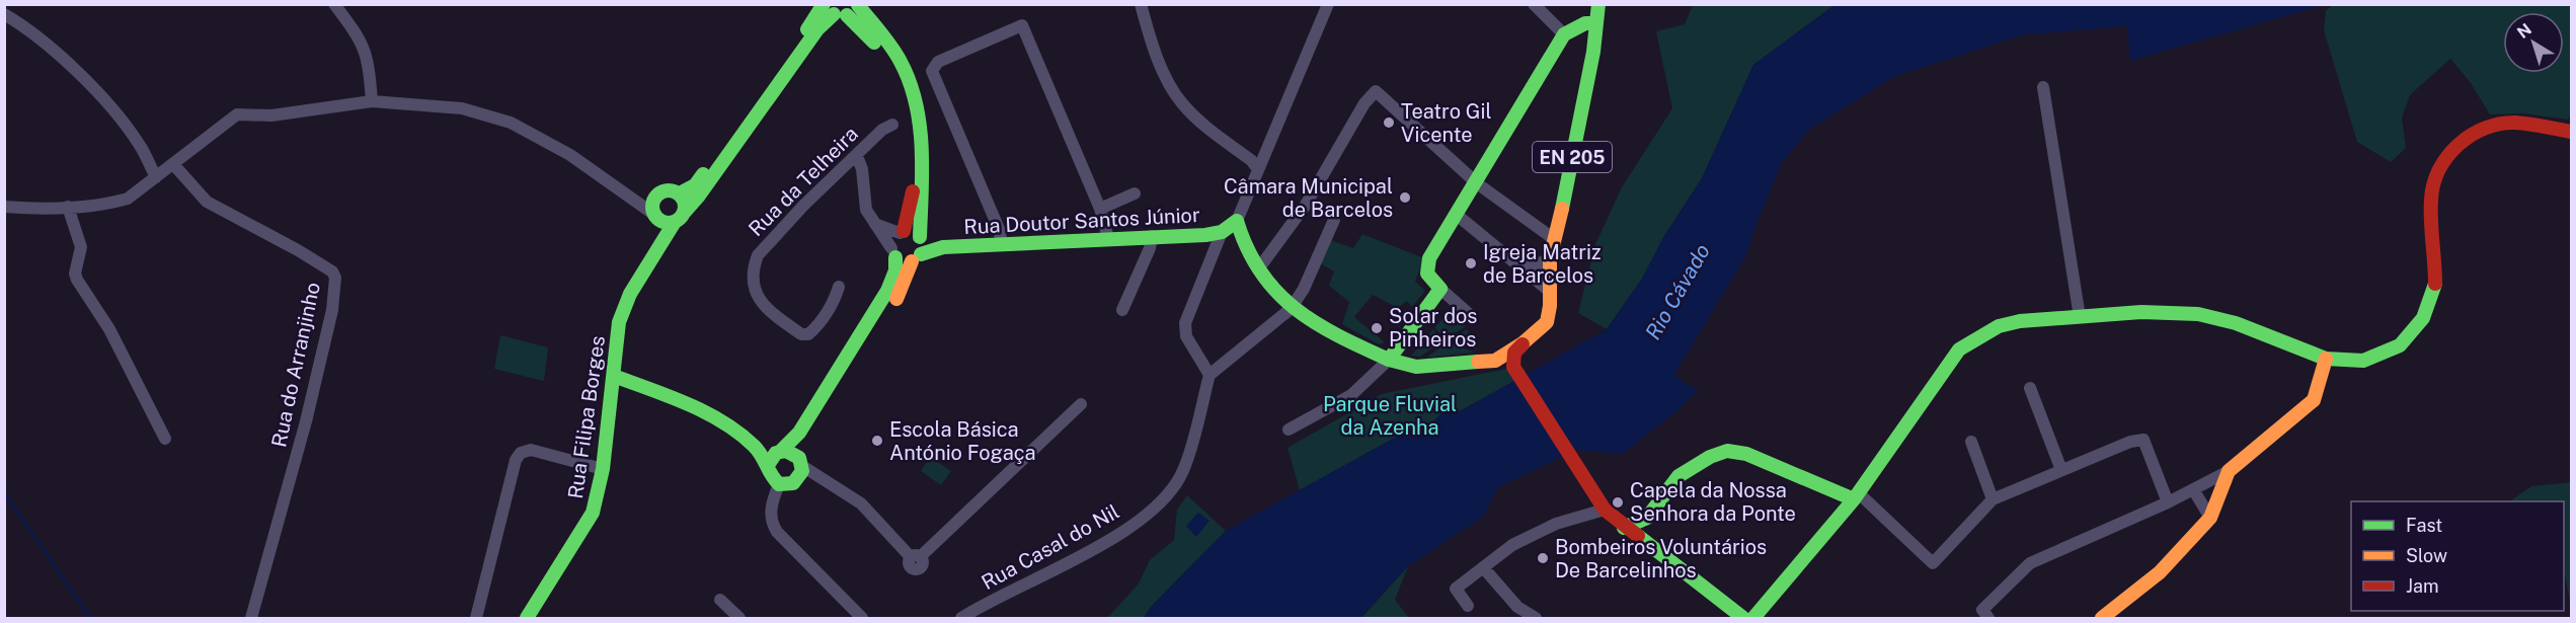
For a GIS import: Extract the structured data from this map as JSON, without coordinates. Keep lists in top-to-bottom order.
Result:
{
  "streets": {
    "main road": ["EN 205", "Rua Doutor Santos Júnior", "Rua Filipa Borges"],
    "street": ["Rua da Telheira", "Rua do Arranjinho", "Rua Casal do Nil"]
  },
  "water": ["Rio Cávado"],
  "parks": ["Parque Fluvial da Azenha"],
  "places": [
    "Teatro Gil Vicente",
    "Câmara Municipal de Barcelos",
    "Igreja Matriz de Barcelos",
    "Solar dos Pinheiros",
    "Escola Básica António Fogaça",
    "Capela da Nossa Senhora da Ponte",
    "Bombeiros Voluntários De Barcelinhos"
  ],
  "legend": ["Fast", "Slow", "Jam"],
  "north": "top left"
}
